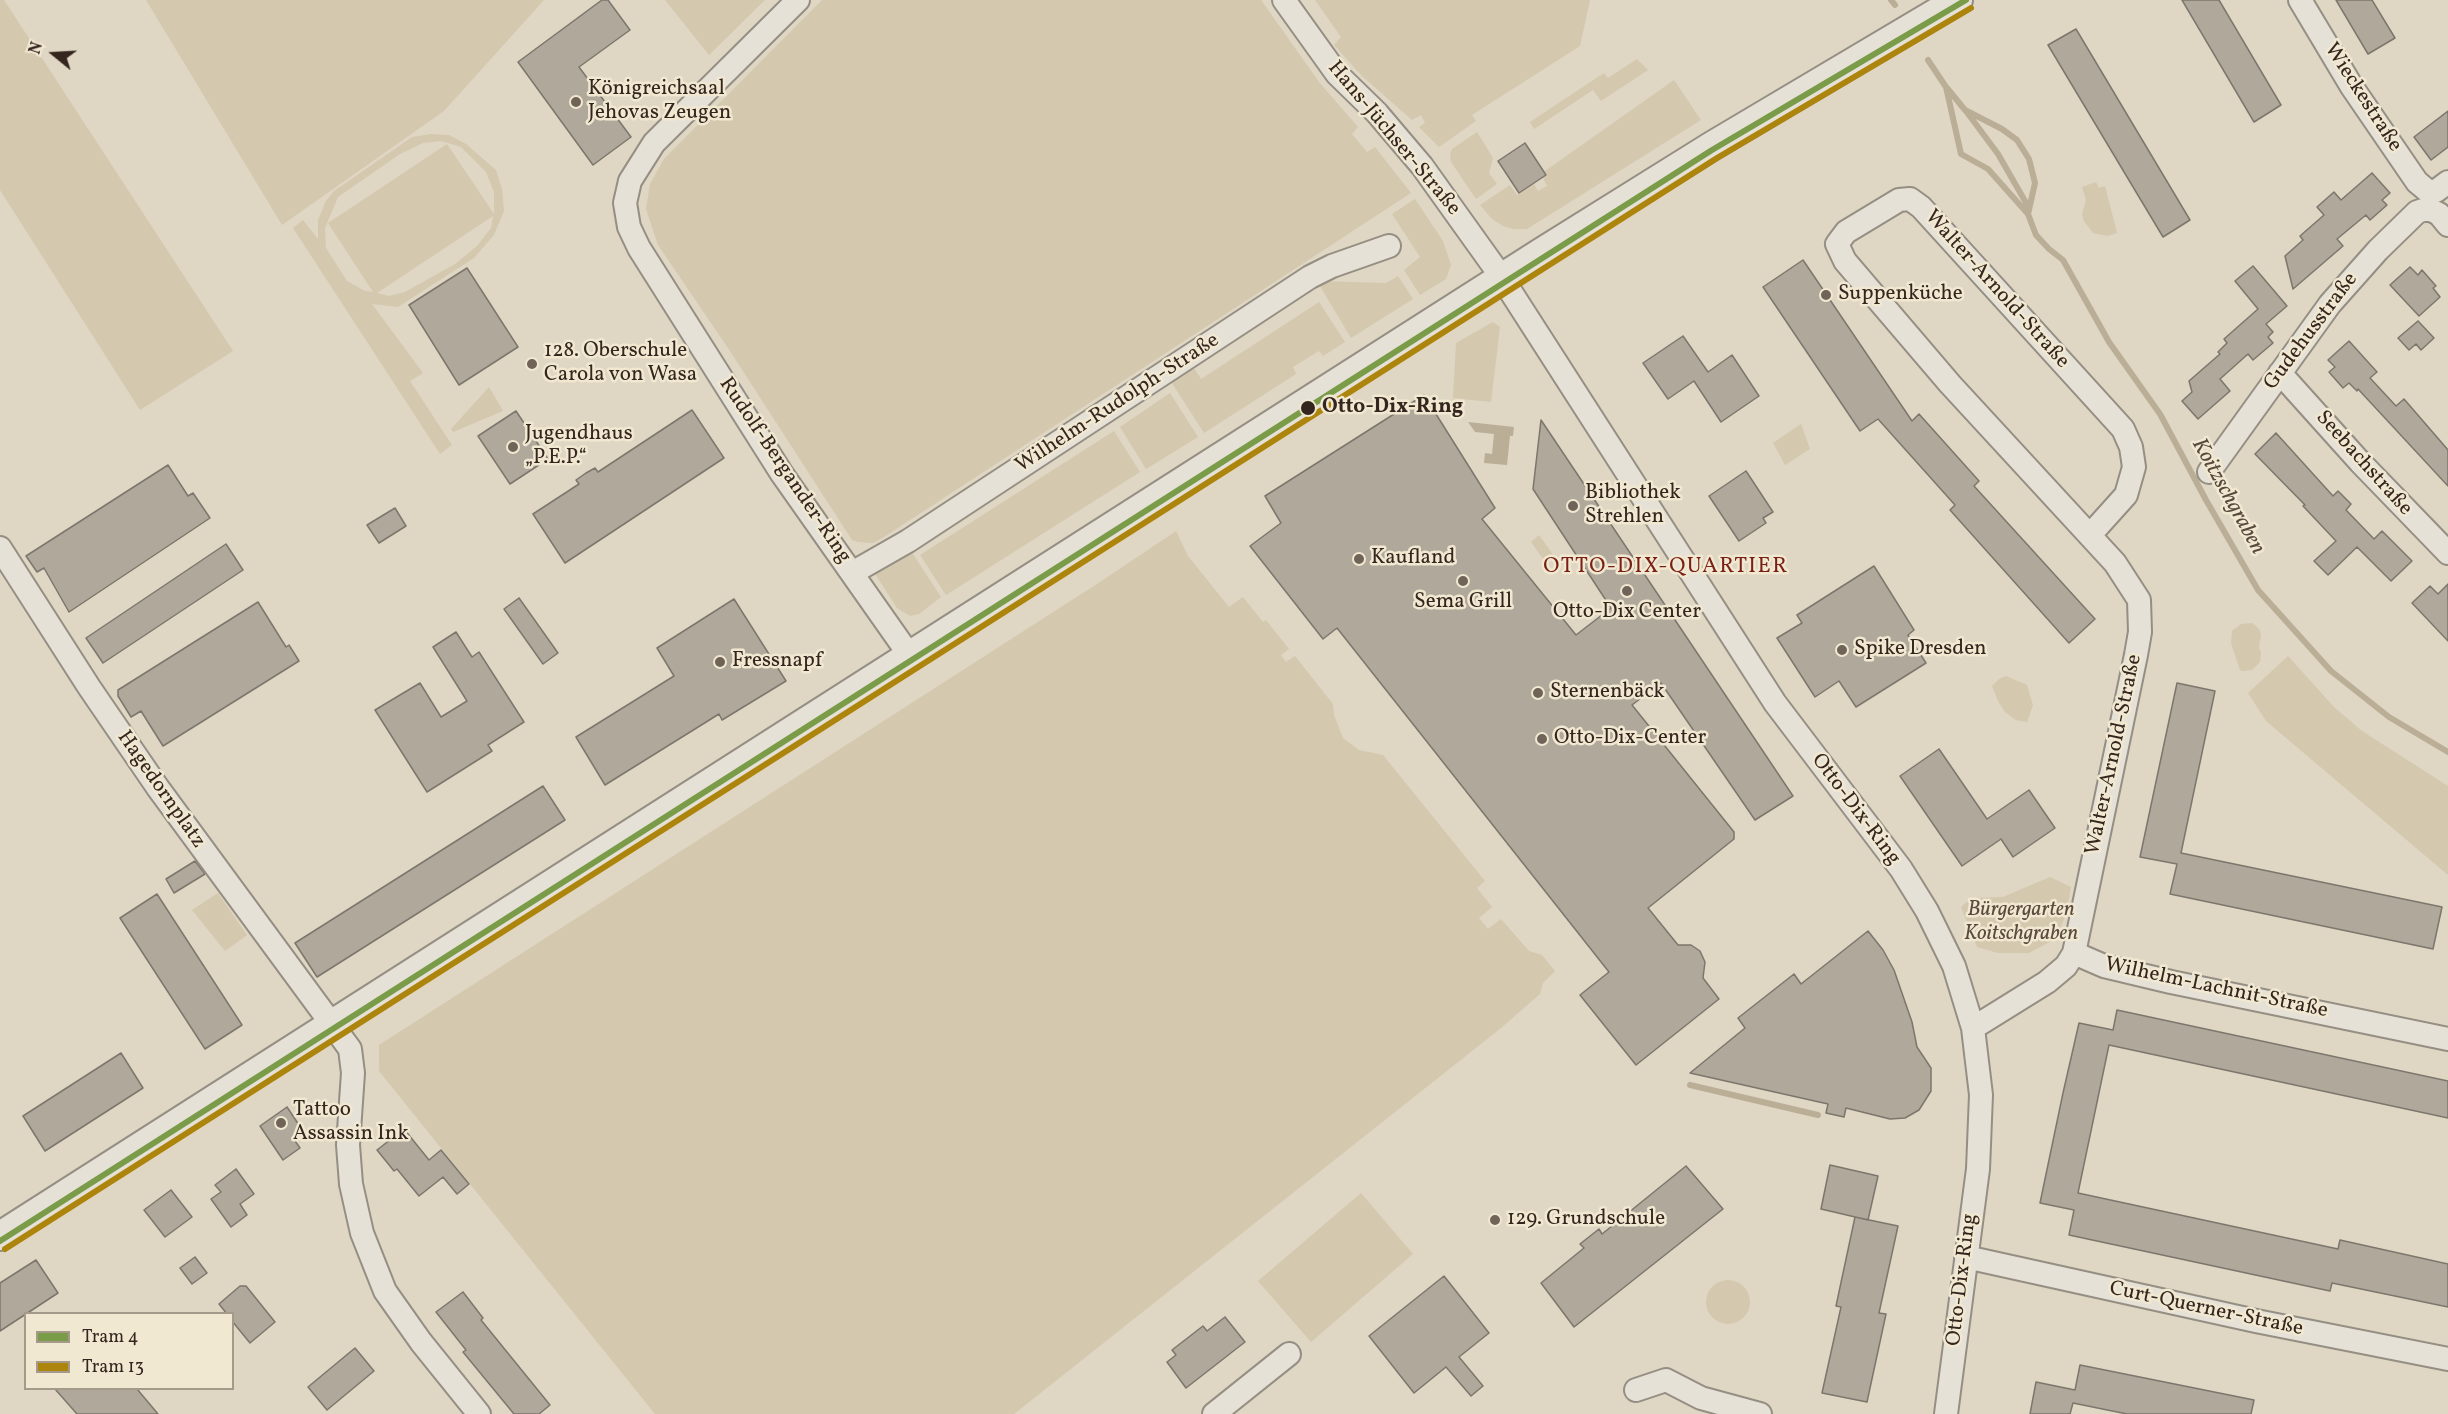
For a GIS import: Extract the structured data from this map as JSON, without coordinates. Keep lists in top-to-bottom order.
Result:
{
  "streets": {
    "street": [
      "Wieckestraße",
      "Hans-Jüchser-Straße",
      "Walter-Arnold-Straße",
      "Gudehusstraße",
      "Wilhelm-Rudolph-Straße",
      "Seebachstraße",
      "Rudolf-Bergander-Ring",
      "Hagedornplatz",
      "Otto-Dix-Ring",
      "Wilhelm-Lachnit-Straße",
      "Curt-Querner-Straße"
    ]
  },
  "crossings": [
    ["Wieckestraße", "Gudehusstraße"],
    ["Hans-Jüchser-Straße", "Otto-Dix-Ring"],
    ["Walter-Arnold-Straße", "Wilhelm-Lachnit-Straße"],
    ["Gudehusstraße", "Seebachstraße"],
    ["Wilhelm-Rudolph-Straße", "Rudolf-Bergander-Ring"],
    ["Otto-Dix-Ring", "Curt-Querner-Straße"]
  ],
  "districts": ["OTTO-DIX-QUARTIER"],
  "water": ["Koitzschgraben"],
  "parks": ["Bürgergarten Koitschgraben"],
  "places": [
    "Königreichsaal Jehovas Zeugen",
    "Suppenküche",
    "128. Oberschule Carola von Wasa",
    "Otto-Dix-Ring",
    "Jugendhaus „P.E.P.“",
    "Bibliothek Strehlen",
    "Kaufland",
    "Sema Grill",
    "Otto-Dix Center",
    "Spike Dresden",
    "Fressnapf",
    "Sternenbäck",
    "Otto-Dix-Center",
    "Tattoo Assassin Ink",
    "129. Grundschule"
  ],
  "lines": ["tram line 4", "tram line 13"],
  "legend": ["Tram 4", "Tram 13"],
  "north": "left"
}
